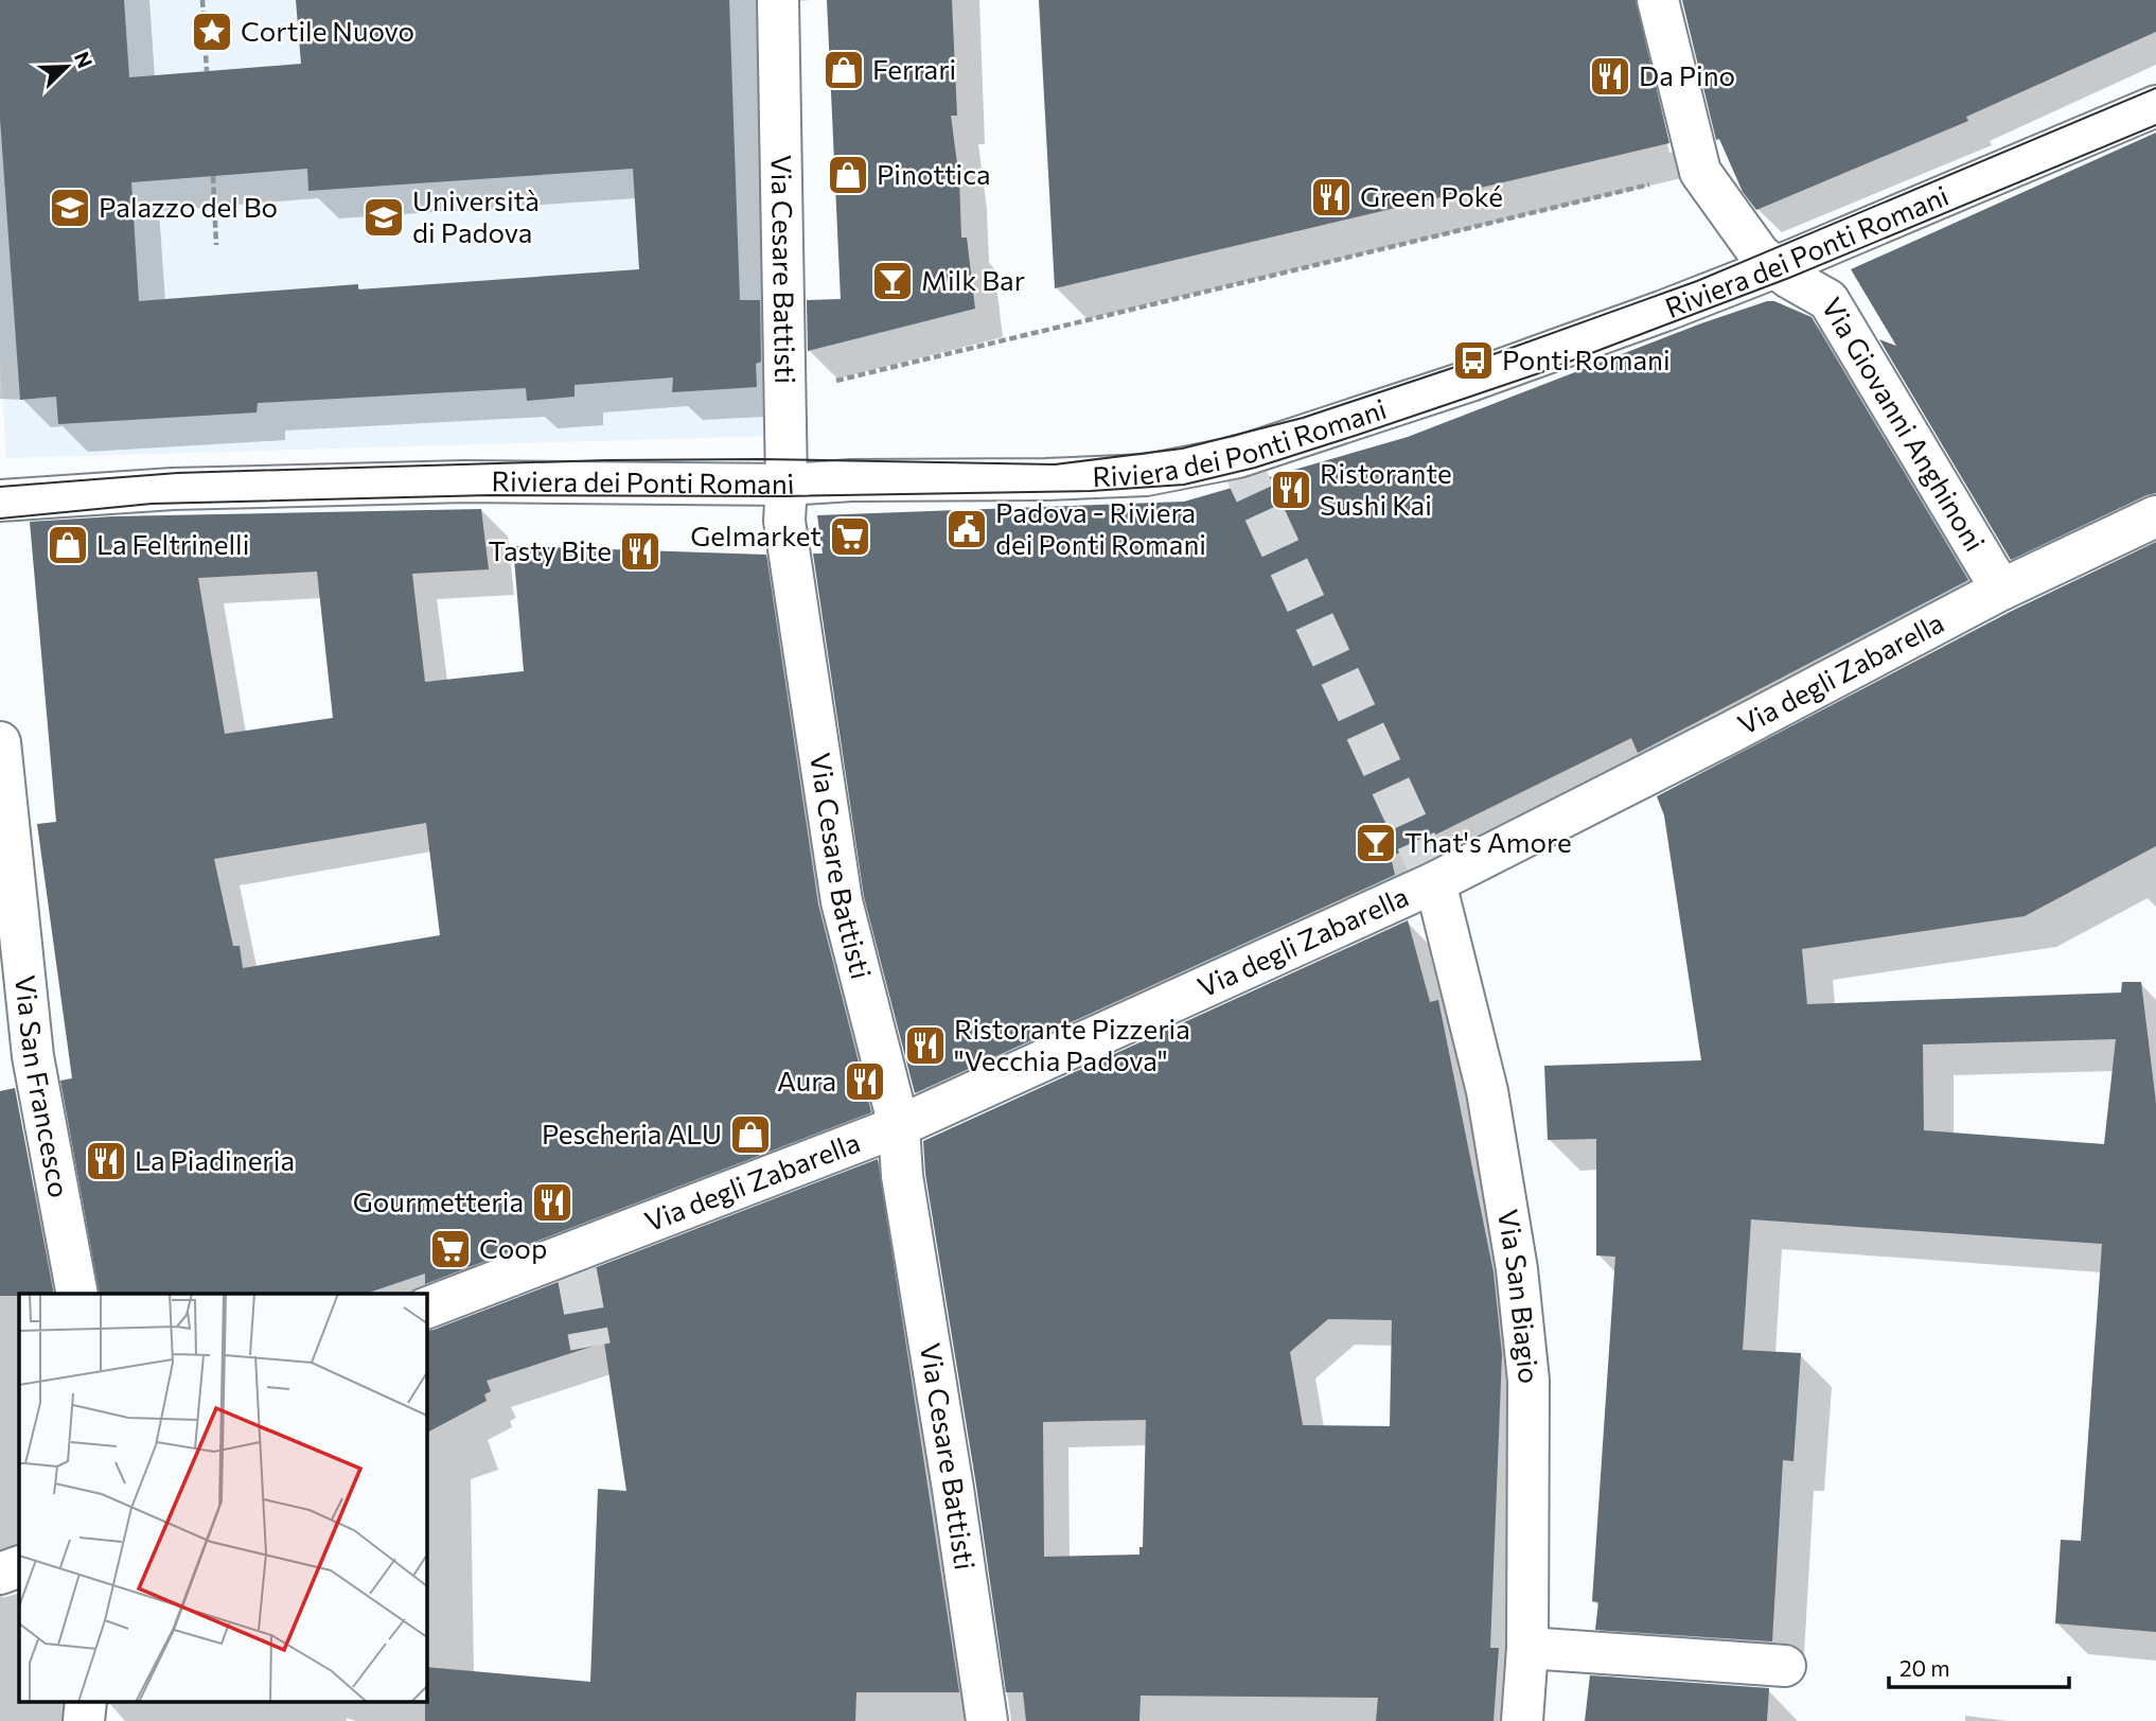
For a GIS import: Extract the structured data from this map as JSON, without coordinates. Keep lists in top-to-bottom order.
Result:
{
  "streets": {
    "street": [
      "Riviera dei Ponti Romani",
      "Via Cesare Battisti",
      "Via Giovanni Anghinoni",
      "Via degli Zabarella",
      "Via San Francesco",
      "Via San Biagio"
    ]
  },
  "crossings": [
    ["Riviera dei Ponti Romani", "Via Cesare Battisti"],
    ["Riviera dei Ponti Romani", "Via Giovanni Anghinoni"],
    ["Via Cesare Battisti", "Via degli Zabarella"],
    ["Via Giovanni Anghinoni", "Via degli Zabarella"],
    ["Via degli Zabarella", "Via San Biagio"]
  ],
  "places": {
    "place": ["Cortile Nuovo"],
    "shop": [
      "Ferrari",
      "Pinottica",
      "La Feltrinelli",
      "Pescheria ALU"
    ],
    "restaurant": [
      "Da Pino",
      "Green Poké",
      "Ristorante Sushi Kai",
      "Tasty Bite",
      "Ristorante Pizzeria \"Vecchia Padova\"",
      "Aura",
      "La Piadineria",
      "Gourmetteria"
    ],
    "school or university": ["Palazzo del Bo", "Università di Padova"],
    "bar": ["Milk Bar", "That's Amore"],
    "bus stop": ["Ponti Romani"],
    "public building": ["Padova - Riviera dei Ponti Romani"],
    "supermarket": ["Gelmarket", "Coop"]
  },
  "scale_bar": "20 m",
  "north": "top right"
}
